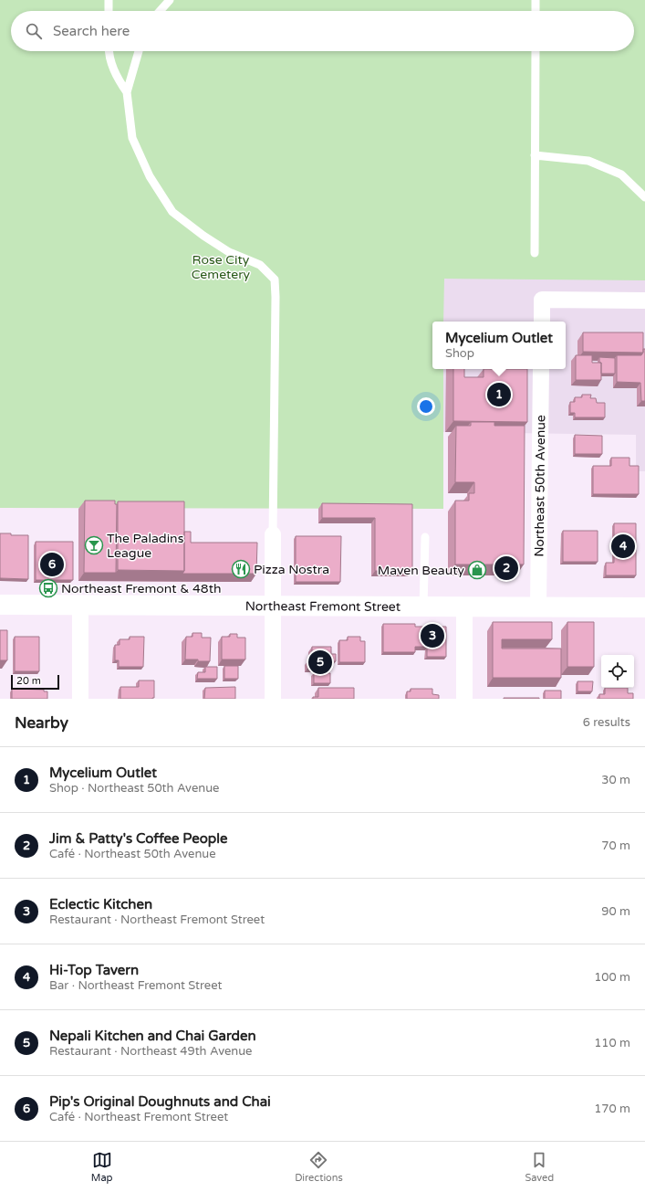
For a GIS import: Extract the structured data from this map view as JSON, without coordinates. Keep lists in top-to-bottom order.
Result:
{
  "streets": {
    "main road": ["Northeast Fremont Street"],
    "street": ["Northeast 50th Avenue"]
  },
  "crossings": [
    ["Northeast 50th Avenue", "Northeast Fremont Street"]
  ],
  "parks": ["Rose City Cemetery"],
  "places": {
    "bar": ["The Paladins League"],
    "restaurant": ["Pizza Nostra"],
    "shop": ["Maven Beauty"],
    "bus stop": ["Northeast Fremont & 48th"]
  },
  "scale_bar": "20 m",
  "page": {
    "search": "Search here",
    "popup": ["Mycelium Outlet", "Shop"],
    "pins": [
      "1",
      "4",
      "6",
      "2",
      "3",
      "5"
    ],
    "scale": "20 m",
    "heading": ["Nearby", "6 results"],
    "list": [
      {
        "mark": "1",
        "name": "Mycelium Outlet",
        "note": "Shop · Northeast 50th Avenue",
        "value": "30 m"
      },
      {
        "mark": "2",
        "name": "Jim & Patty's Coffee People",
        "note": "Café · Northeast 50th Avenue",
        "value": "70 m"
      },
      {
        "mark": "3",
        "name": "Eclectic Kitchen",
        "note": "Restaurant · Northeast Fremont Street",
        "value": "90 m"
      },
      {
        "mark": "4",
        "name": "Hi-Top Tavern",
        "note": "Bar · Northeast Fremont Street",
        "value": "100 m"
      },
      {
        "mark": "5",
        "name": "Nepali Kitchen and Chai Garden",
        "note": "Restaurant · Northeast 49th Avenue",
        "value": "110 m"
      },
      {
        "mark": "6",
        "name": "Pip's Original Doughnuts and Chai",
        "note": "Café · Northeast Fremont Street",
        "value": "170 m"
      }
    ],
    "nav": ["Map", "Directions", "Saved"]
  }
}
